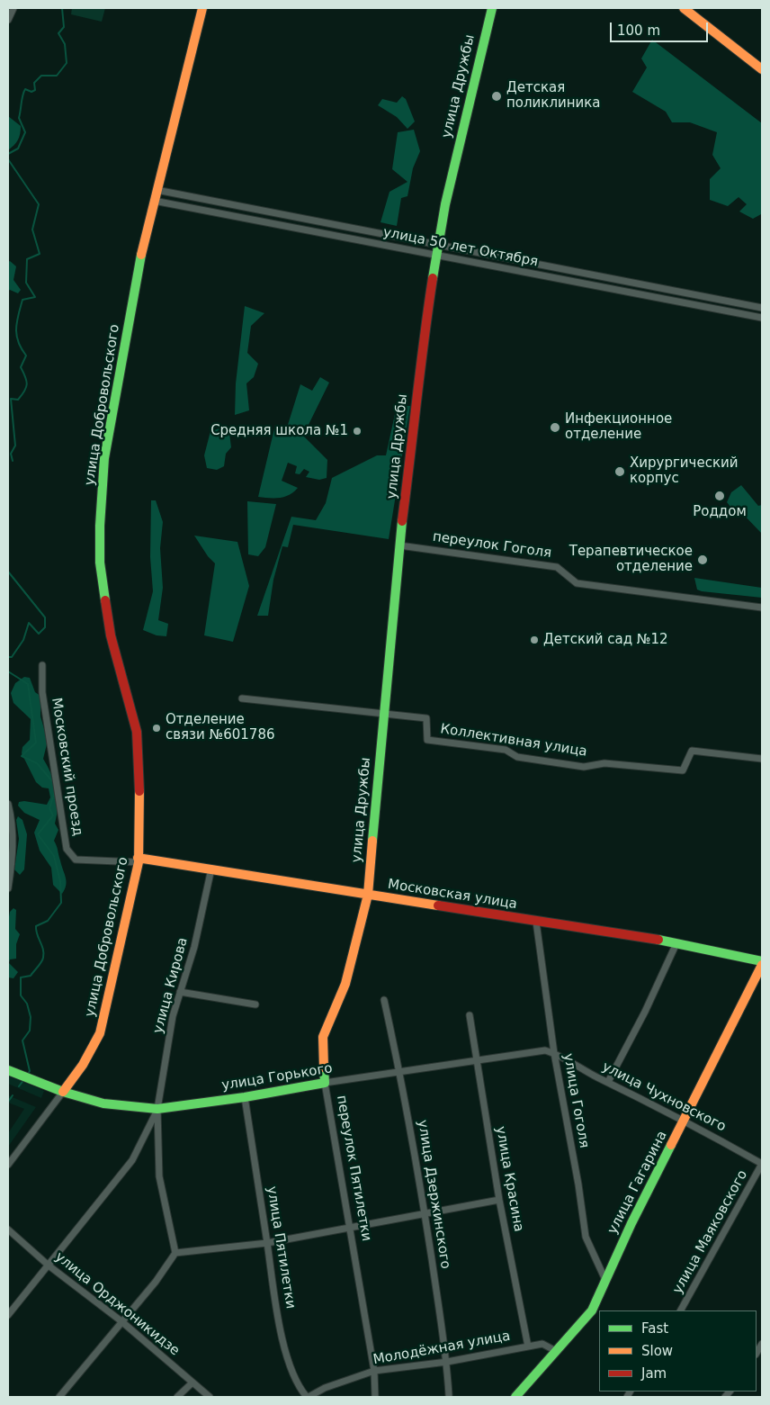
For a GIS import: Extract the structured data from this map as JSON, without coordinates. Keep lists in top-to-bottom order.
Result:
{
  "streets": {
    "street": [
      "улица Дружбы",
      "улица 50 лет Октября",
      "улица Добровольского",
      "переулок Гоголя",
      "Коллективная улица",
      "Московский проезд",
      "Московская улица",
      "улица Кирова",
      "улица Горького",
      "улица Чухновского",
      "улица Гоголя",
      "переулок Пятилетки",
      "улица Красина",
      "улица Гагарина",
      "улица Дзержинского",
      "улица Маяковского",
      "улица Пятилетки",
      "улица Орджоникидзе",
      "Молодёжная улица"
    ]
  },
  "crossings": [
    ["улица Дружбы", "улица 50 лет Октября"],
    ["улица Дружбы", "переулок Гоголя"],
    ["улица Дружбы", "Коллективная улица"],
    ["улица Дружбы", "Московская улица"],
    ["улица Дружбы", "переулок Пятилетки"],
    ["улица 50 лет Октября", "улица Добровольского"],
    ["улица Добровольского", "Московский проезд"],
    ["улица Добровольского", "Московская улица"],
    ["улица Добровольского", "улица Горького"],
    ["Московский проезд", "Московская улица"],
    ["Московская улица", "улица Кирова"],
    ["Московская улица", "улица Гоголя"],
    ["Московская улица", "переулок Пятилетки"],
    ["улица Кирова", "улица Горького"],
    ["улица Горького", "улица Чухновского"],
    ["улица Горького", "улица Гоголя"],
    ["улица Горького", "переулок Пятилетки"],
    ["улица Горького", "улица Красина"],
    ["улица Горького", "улица Дзержинского"],
    ["улица Горького", "улица Пятилетки"],
    ["улица Чухновского", "улица Гоголя"],
    ["улица Чухновского", "улица Гагарина"],
    ["улица Чухновского", "улица Маяковского"],
    ["улица Гоголя", "улица Гагарина"],
    ["переулок Пятилетки", "Молодёжная улица"],
    ["улица Красина", "Молодёжная улица"],
    ["улица Гагарина", "Молодёжная улица"],
    ["улица Дзержинского", "Молодёжная улица"],
    ["улица Пятилетки", "Молодёжная улица"]
  ],
  "places": [
    "Детская поликлиника",
    "Инфекционное отделение",
    "Средняя школа №1",
    "Хирургический корпус",
    "Роддом",
    "Терапевтическое отделение",
    "Детский сад №12",
    "Отделение связи №601786"
  ],
  "legend": ["Fast", "Slow", "Jam"],
  "scale_bar": "100 m"
}
